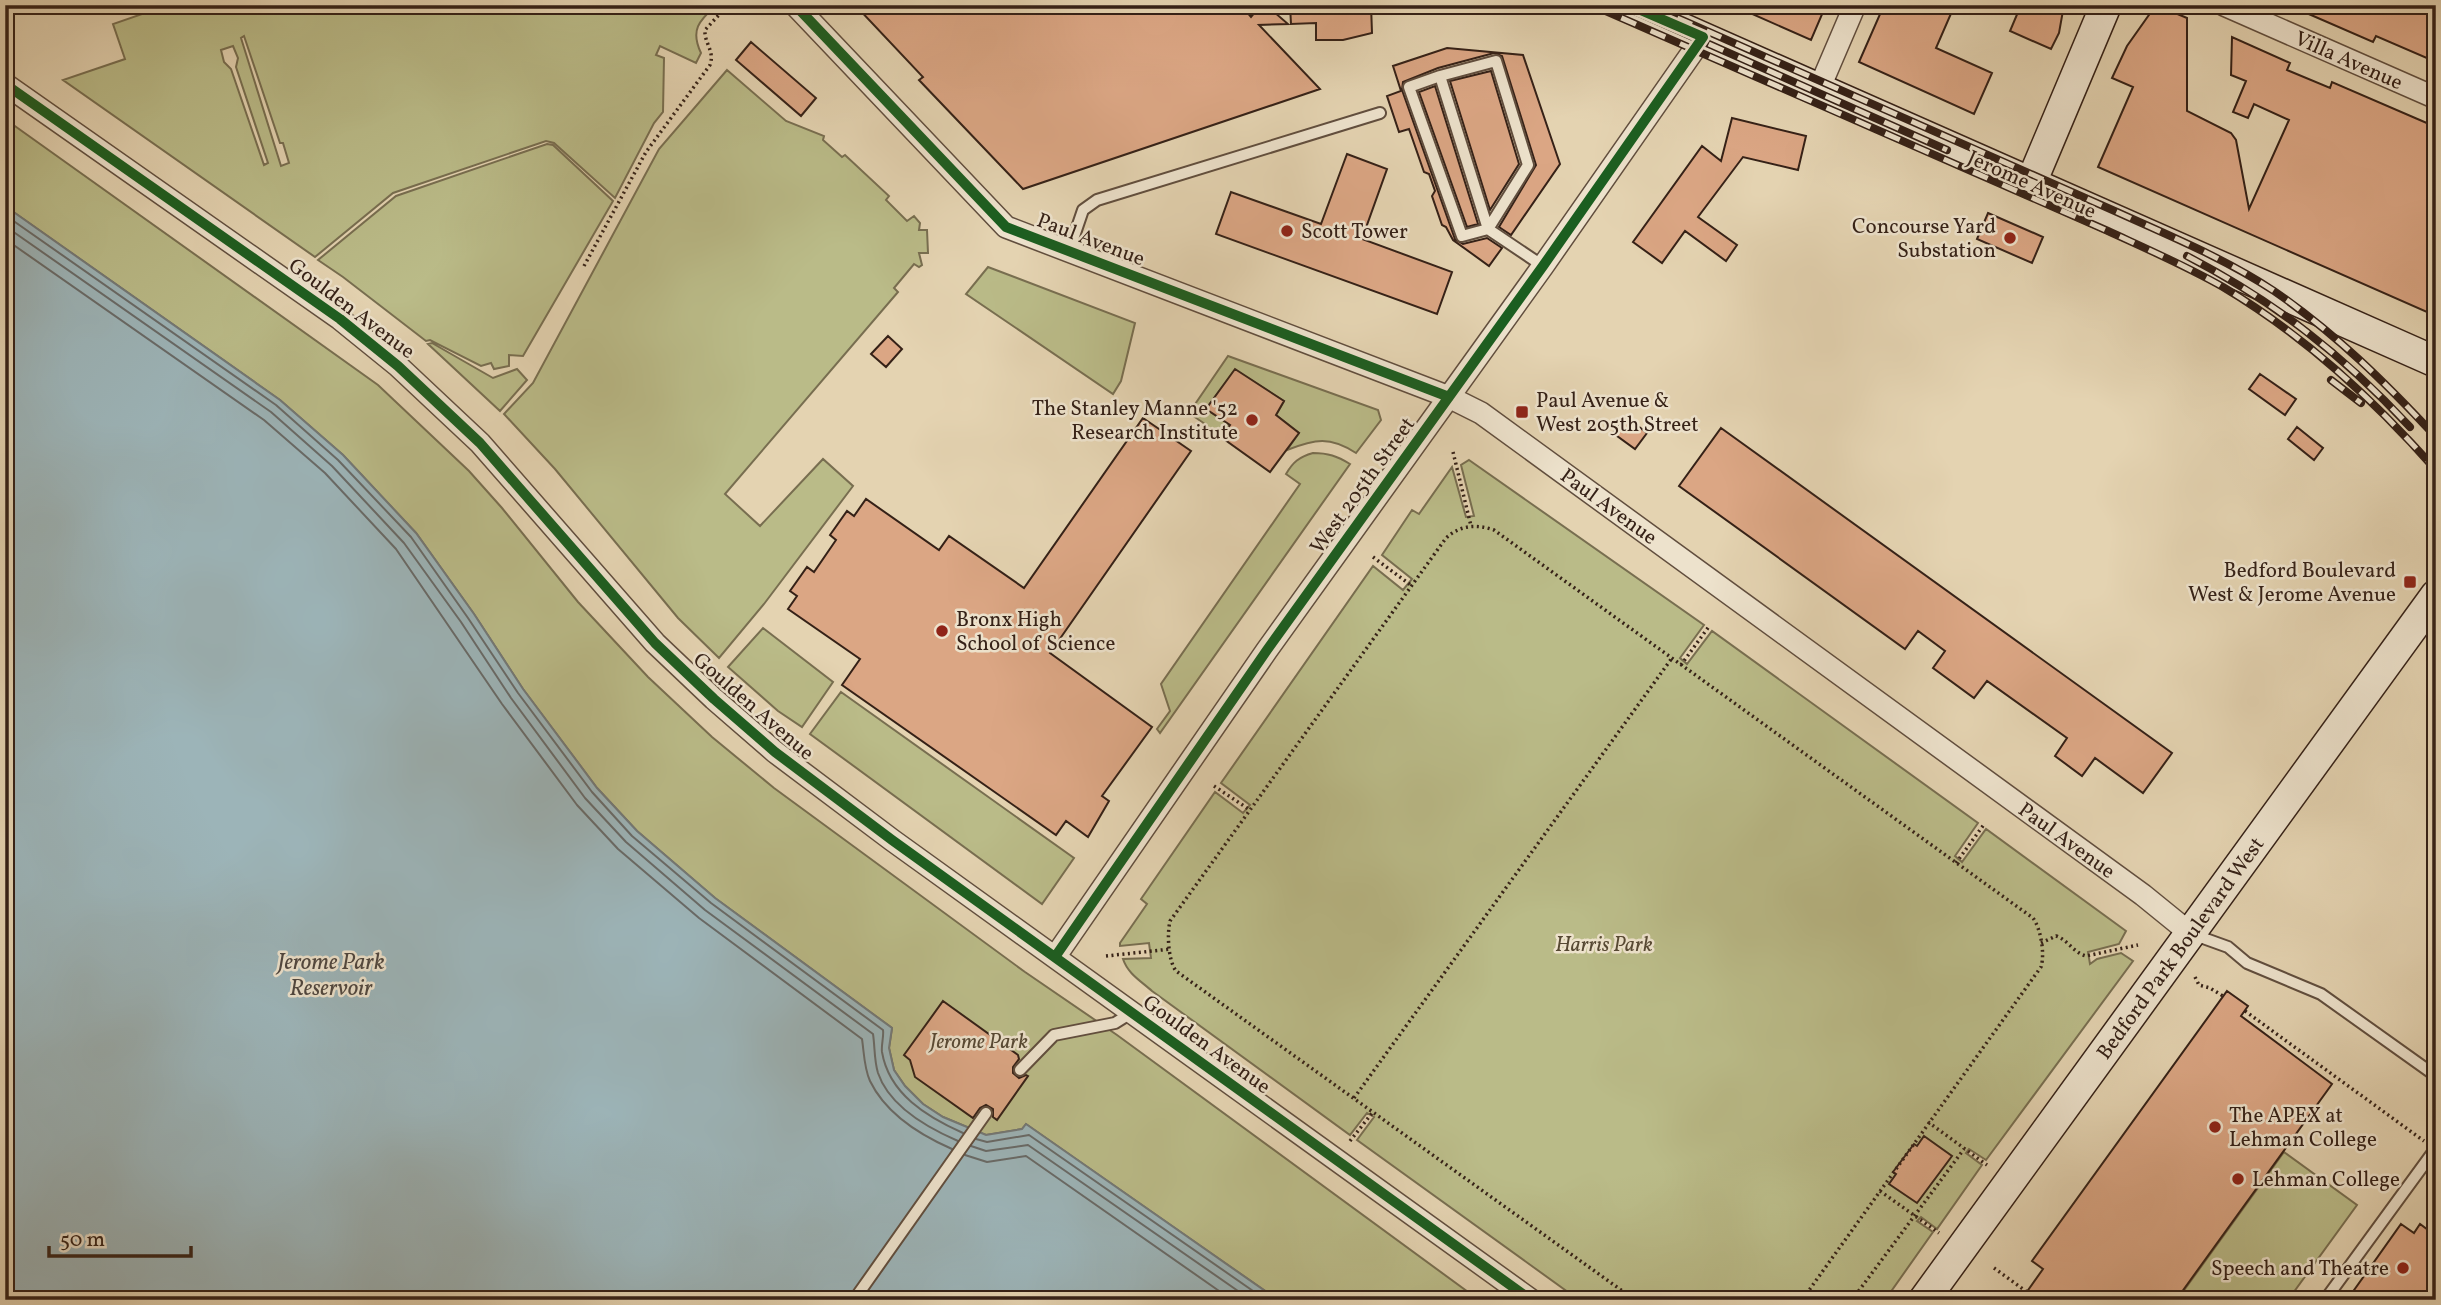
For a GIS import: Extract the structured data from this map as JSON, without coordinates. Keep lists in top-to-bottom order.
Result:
{
  "streets": {
    "street": [
      "Villa Avenue",
      "Jerome Avenue",
      "Paul Avenue",
      "Goulden Avenue",
      "West 205th Street",
      "Bedford Park Boulevard West"
    ]
  },
  "crossings": [
    ["Jerome Avenue", "West 205th Street"],
    ["Paul Avenue", "West 205th Street"],
    ["Paul Avenue", "Bedford Park Boulevard West"],
    ["Goulden Avenue", "West 205th Street"]
  ],
  "water": ["Jerome Park Reservoir"],
  "parks": ["Harris Park", "Jerome Park"],
  "places": {
    "other": [
      "Scott Tower",
      "Concourse Yard Substation",
      "The Stanley Manne '52 Research Institute",
      "Bronx High School of Science",
      "The APEX at Lehman College",
      "Lehman College",
      "Speech and Theatre"
    ],
    "transit": ["Paul Avenue & West 205th Street", "Bedford Boulevard West & Jerome Avenue"]
  },
  "scale_bar": "50 m"
}
